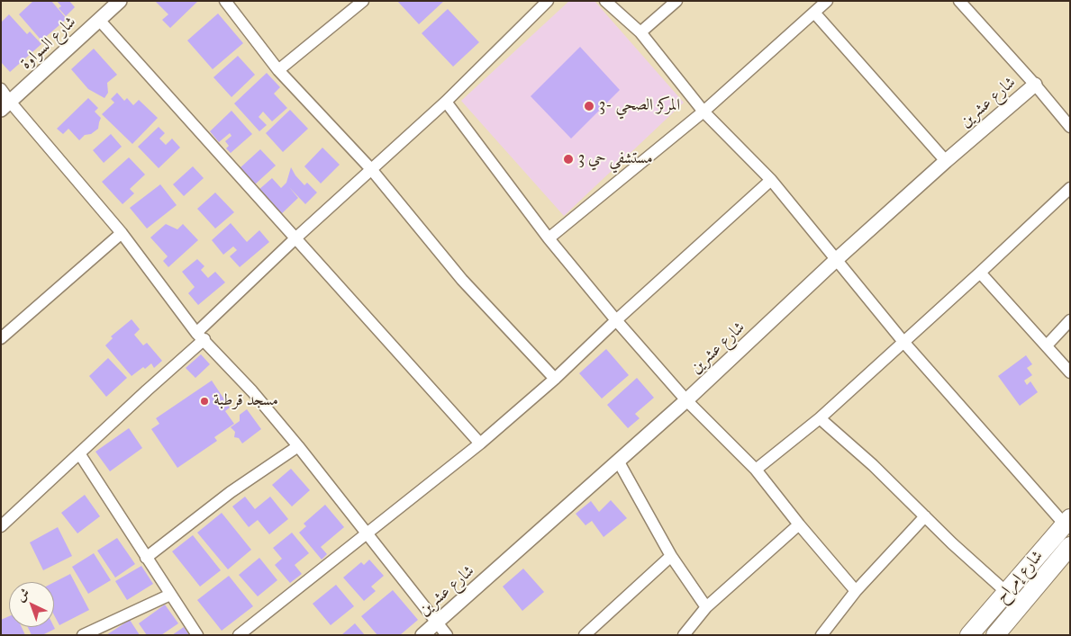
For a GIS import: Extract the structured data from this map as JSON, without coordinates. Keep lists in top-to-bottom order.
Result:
{
  "streets": {
    "main road": ["شارع إمراح"],
    "street": ["شارع السواوة", "شارع عشرين"]
  },
  "places": ["المركز الصحي -3", "مستشفي حي 3", "مسجد قرطبة"],
  "north": "top left"
}
